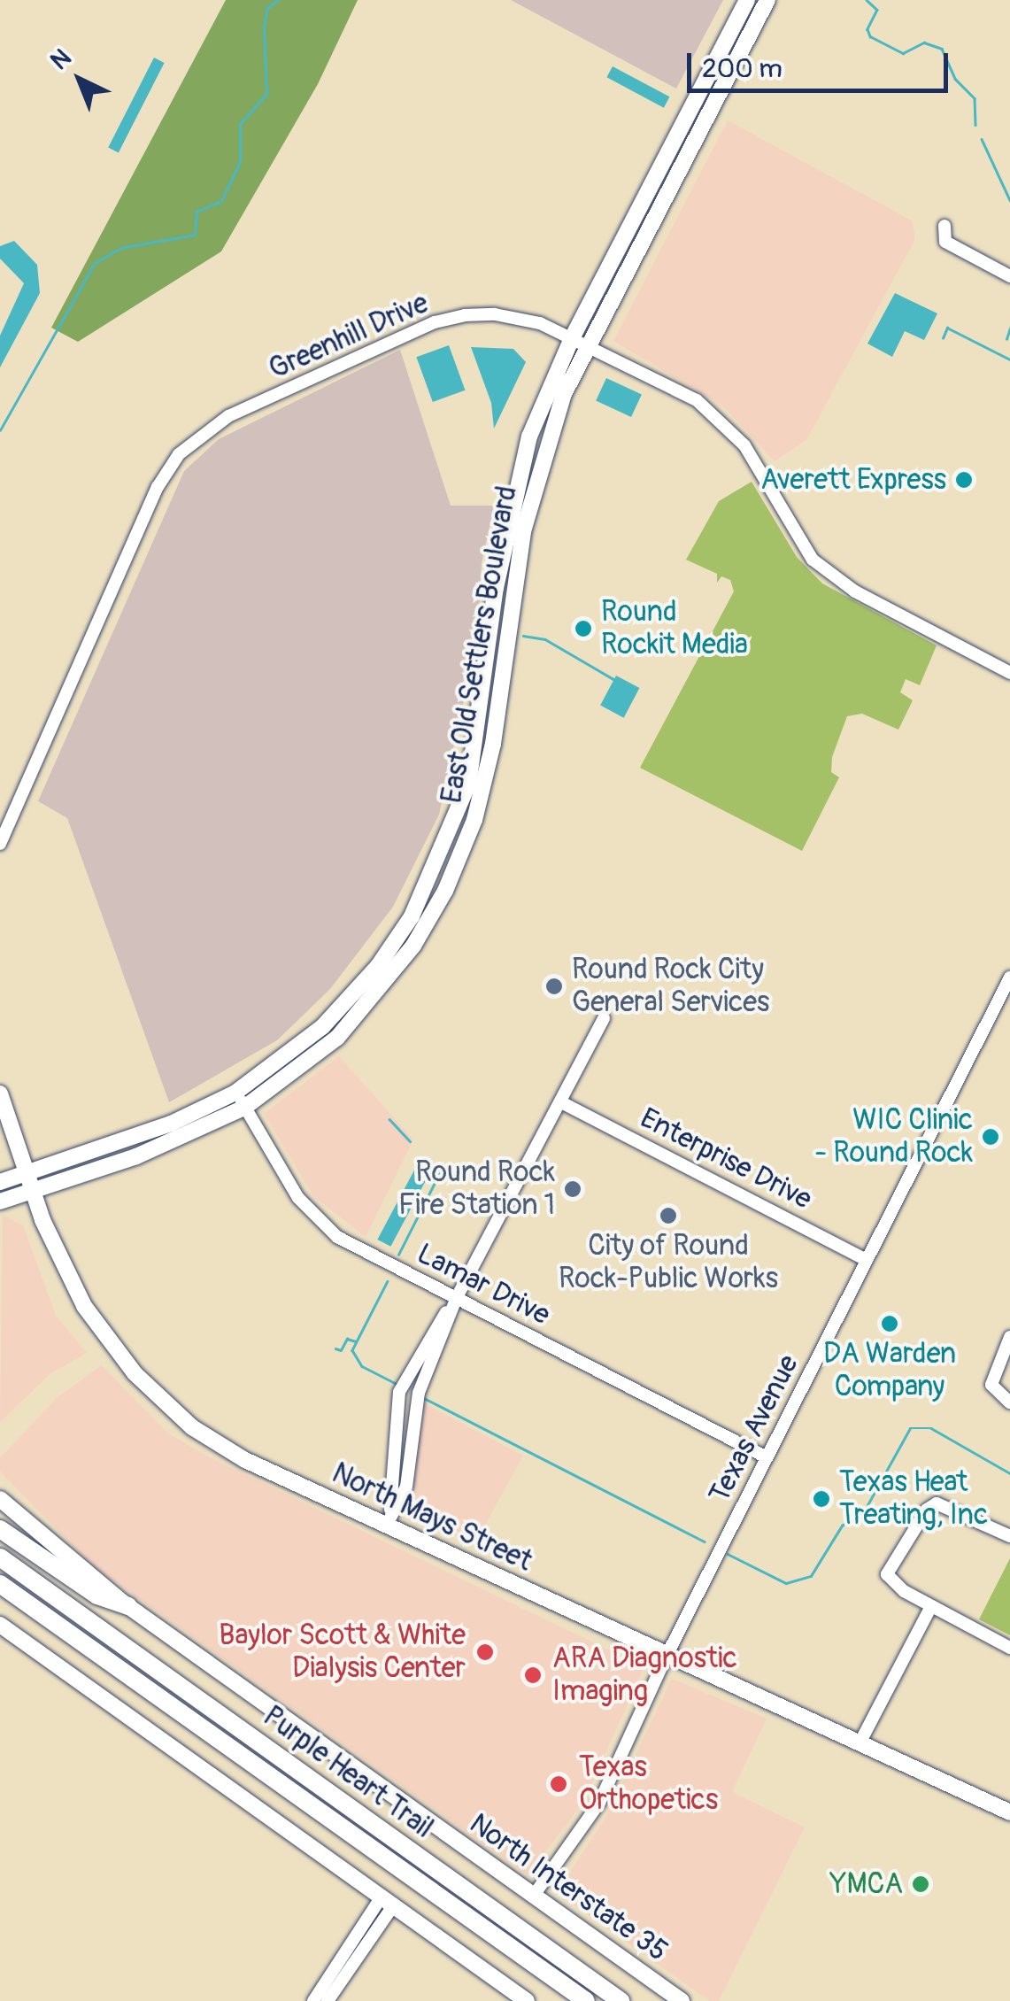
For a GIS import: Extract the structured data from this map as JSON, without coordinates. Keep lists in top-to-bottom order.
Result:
{
  "streets": {
    "highway": ["Purple Heart Trail"],
    "main road": ["East Old Settlers Boulevard", "North Mays Street", "North Interstate 35"],
    "street": [
      "Greenhill Drive",
      "Enterprise Drive",
      "Lamar Drive",
      "Texas Avenue"
    ]
  },
  "crossings": [
    ["Greenhill Drive", "East Old Settlers Boulevard"],
    ["East Old Settlers Boulevard", "Lamar Drive"],
    ["East Old Settlers Boulevard", "North Mays Street"],
    ["Enterprise Drive", "Texas Avenue"],
    ["Lamar Drive", "Texas Avenue"],
    ["Texas Avenue", "North Mays Street"],
    ["Texas Avenue", "North Interstate 35"]
  ],
  "places": [
    "Averett Express",
    "Round Rockit Media",
    "Round Rock City General Services",
    "WIC Clinic - Round Rock",
    "Round Rock Fire Station 1",
    "City of Round Rock-Public Works",
    "DA Warden Company",
    "Texas Heat Treating, Inc",
    "Baylor Scott & White Dialysis Center",
    "ARA Diagnostic Imaging",
    "Texas Orthopetics",
    "YMCA"
  ],
  "scale_bar": "200 m",
  "north": "top left"
}
